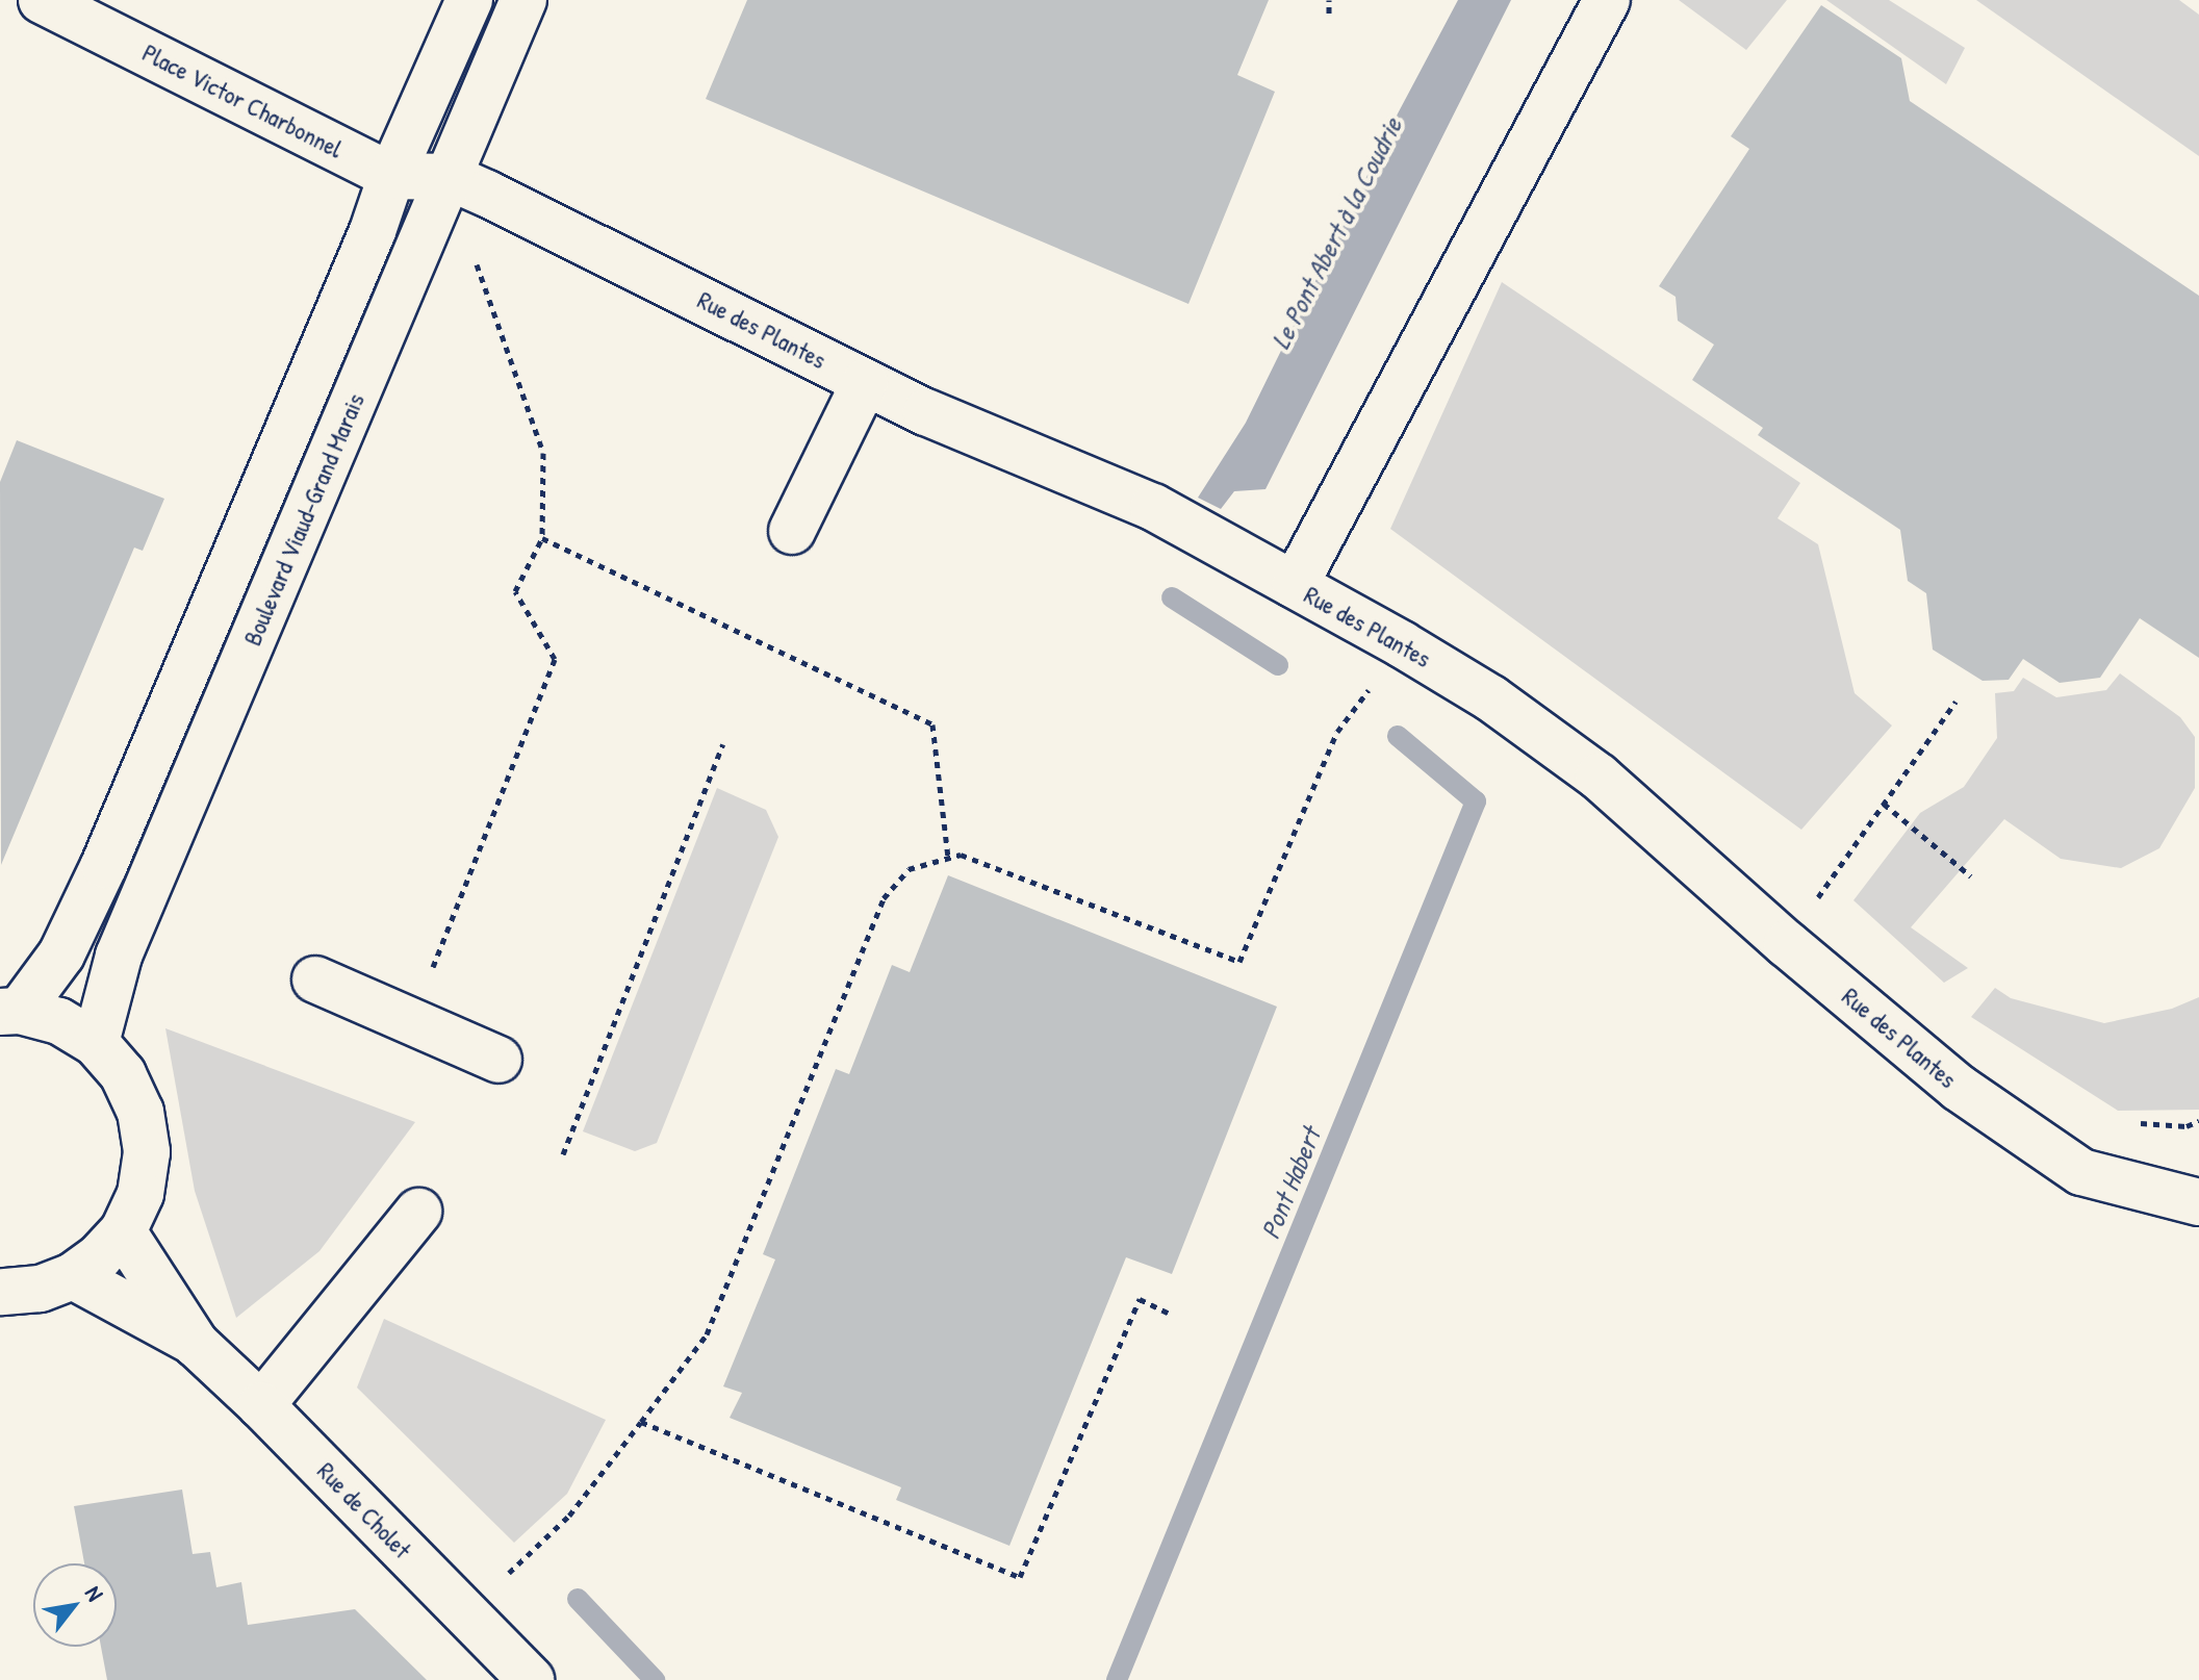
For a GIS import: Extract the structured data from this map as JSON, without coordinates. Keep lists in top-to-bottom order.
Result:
{
  "streets": {
    "main road": [
      "Place Victor Charbonnel",
      "Rue des Plantes",
      "Boulevard Viaud-Grand Marais",
      "Rue de Cholet"
    ]
  },
  "crossings": [
    ["Place Victor Charbonnel", "Rue des Plantes"],
    ["Place Victor Charbonnel", "Boulevard Viaud-Grand Marais"],
    ["Rue des Plantes", "Boulevard Viaud-Grand Marais"]
  ],
  "water": ["Le Pont Abert à la Coudrie", "Pont Habert"],
  "north": "top right"
}
